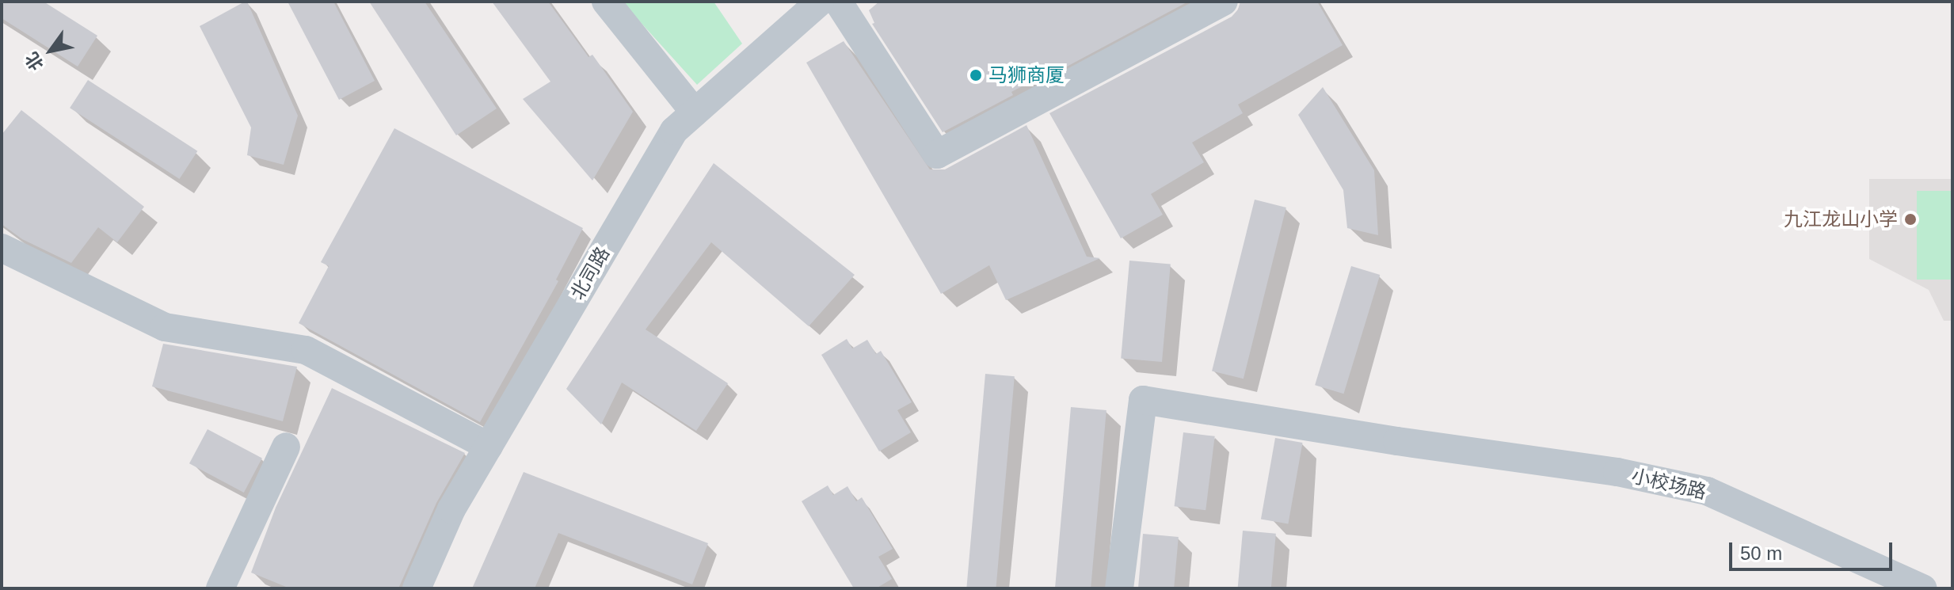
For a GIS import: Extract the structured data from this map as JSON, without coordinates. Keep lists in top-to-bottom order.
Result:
{
  "streets": {
    "street": ["北司路", "小校场路"]
  },
  "places": ["马狮商厦", "九江龙山小学"],
  "scale_bar": "50 m",
  "north": "bottom left"
}
